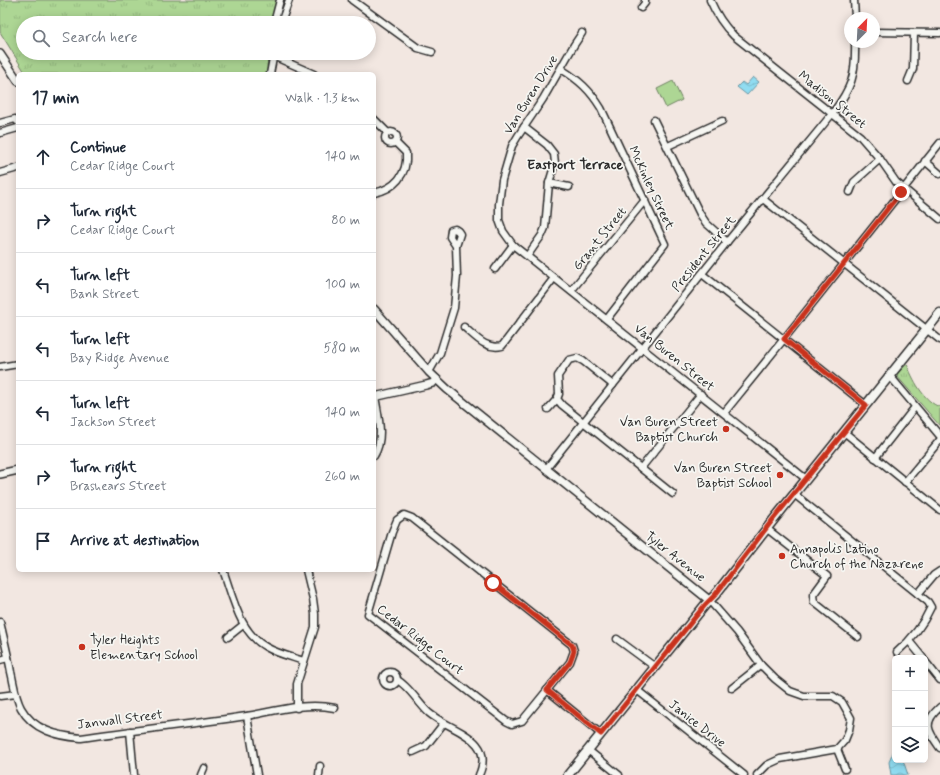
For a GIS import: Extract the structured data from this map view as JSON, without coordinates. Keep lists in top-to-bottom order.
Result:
{
  "streets": {
    "street": [
      "Van Buren Drive",
      "Madison Street",
      "McKinley Street",
      "Grant Street",
      "President Street",
      "Van Buren Street",
      "Tyler Avenue",
      "Cedar Ridge Court",
      "Janwall Street",
      "Janice Drive"
    ]
  },
  "crossings": [
    ["Van Buren Drive", "McKinley Street"],
    ["Van Buren Drive", "Van Buren Street"],
    ["Madison Street", "President Street"],
    ["McKinley Street", "Grant Street"],
    ["McKinley Street", "Van Buren Street"],
    ["Grant Street", "Van Buren Street"],
    ["President Street", "Van Buren Street"],
    ["President Street", "Tyler Avenue"]
  ],
  "districts": ["Eastport Terrace"],
  "places": [
    "Van Buren Street Baptist Church",
    "Van Buren Street Baptist School",
    "Annapolis Latino Church of the Nazarene",
    "Tyler Heights Elementary School"
  ],
  "north": "top right",
  "page": {
    "search": "Search here",
    "heading": ["17 min", "Walk · 1.3 km"],
    "list": [
      ["Continue", "Cedar Ridge Court", "140 m"],
      ["Turn right", "Cedar Ridge Court", "80 m"],
      ["Turn left", "Bank Street", "100 m"],
      ["Turn left", "Bay Ridge Avenue", "580 m"],
      ["Turn left", "Jackson Street", "140 m"],
      ["Turn right", "Brashears Street", "260 m"],
      "Arrive at destination"
    ],
    "map_buttons": ["+", "−"]
  }
}
